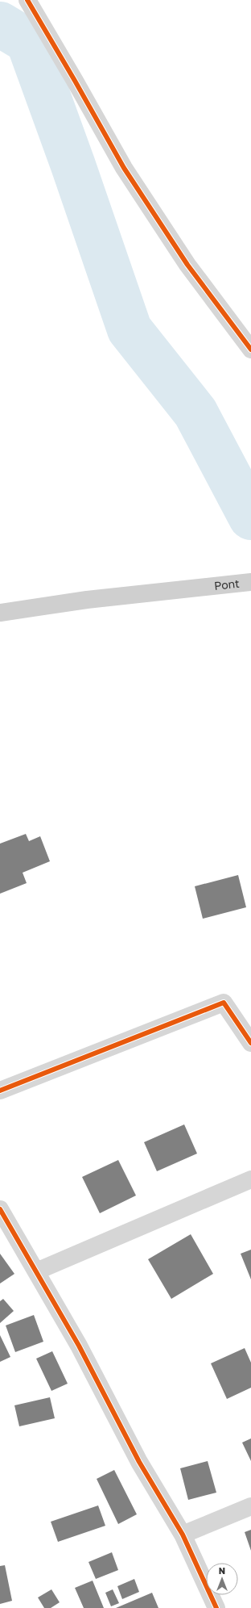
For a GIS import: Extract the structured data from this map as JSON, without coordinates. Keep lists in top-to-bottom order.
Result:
{
  "streets": {
    "main road": ["Pont"]
  },
  "north": "top"
}
